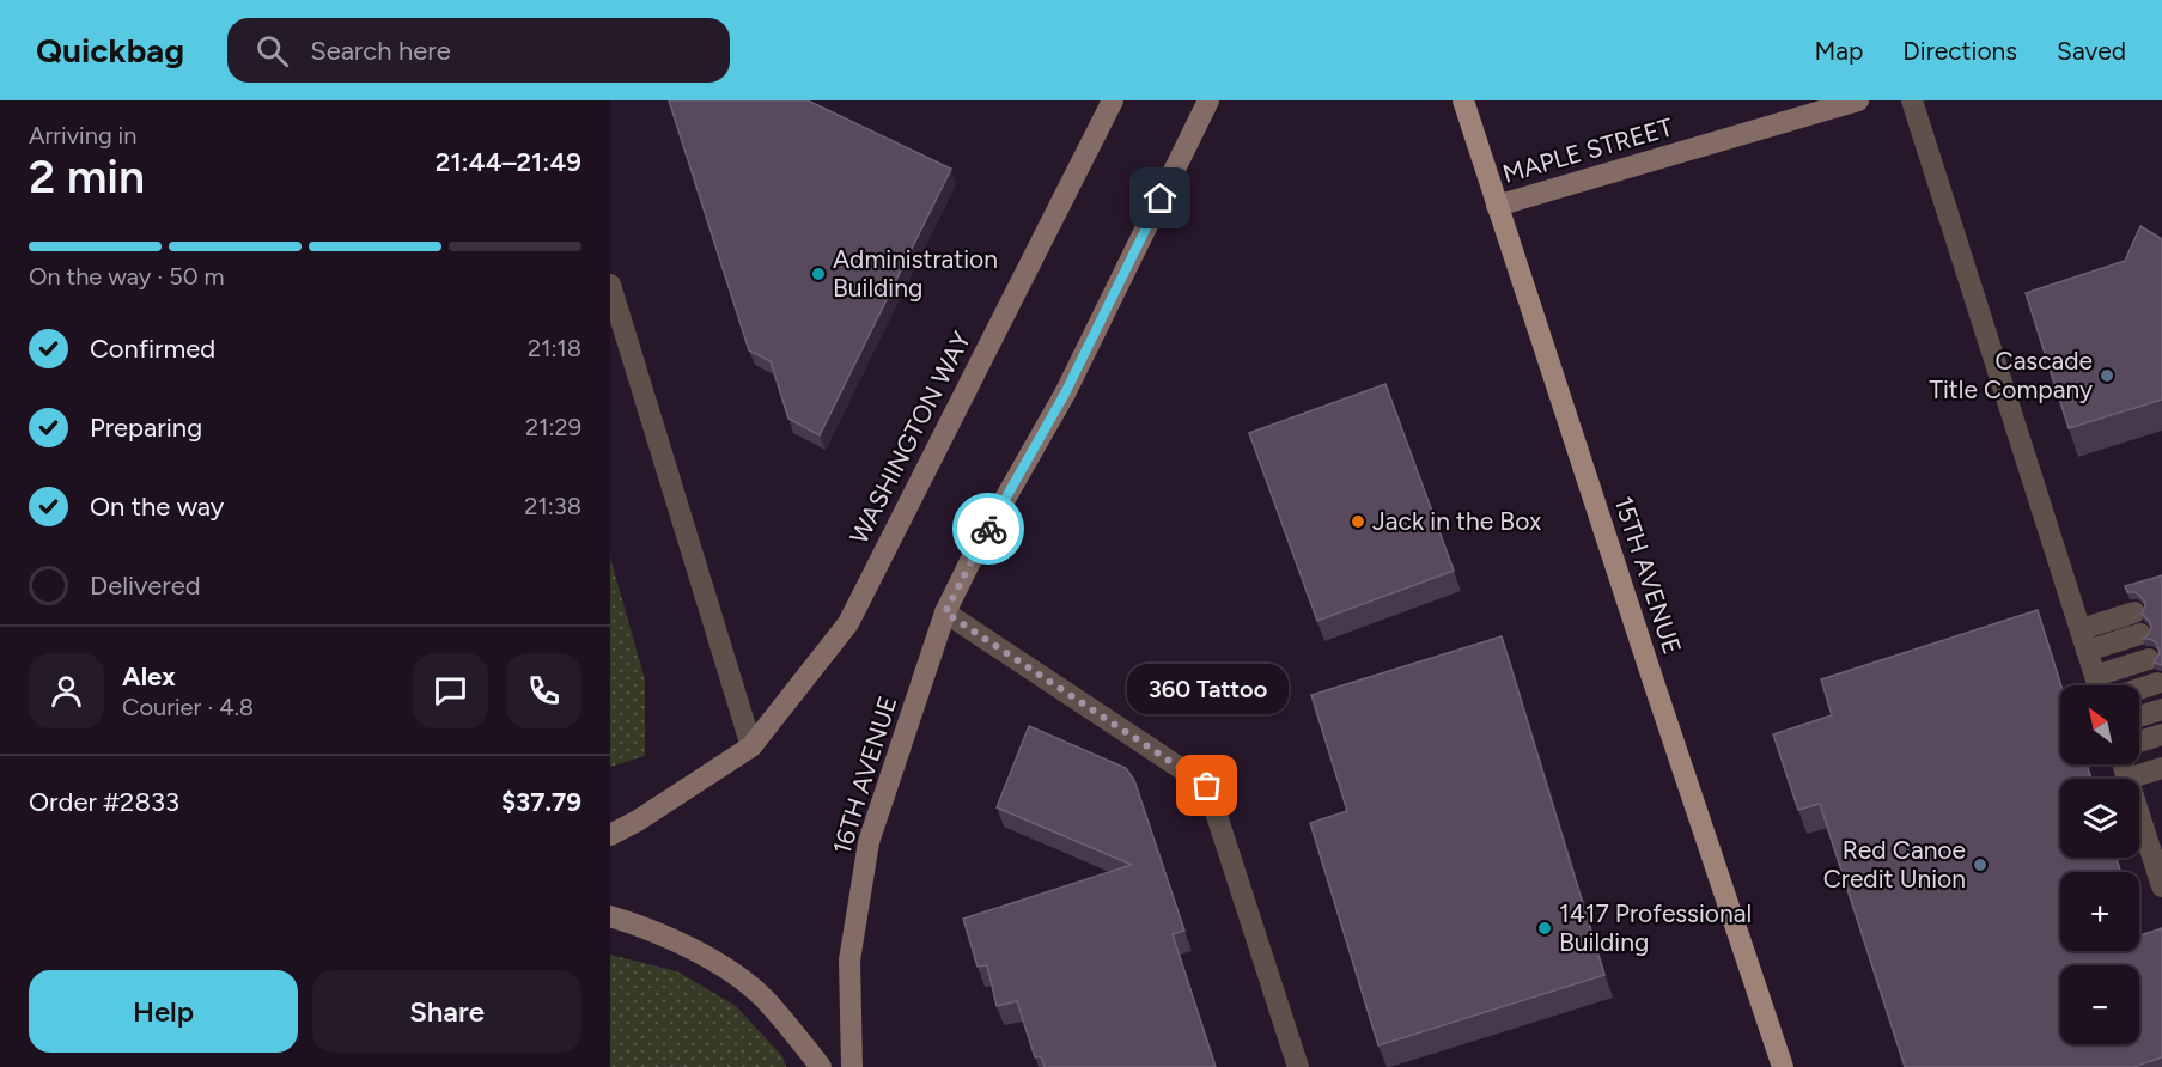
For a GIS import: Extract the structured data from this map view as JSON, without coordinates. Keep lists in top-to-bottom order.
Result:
{
  "streets": {
    "main road": [
      "MAPLE STREET",
      "WASHINGTON WAY",
      "15TH AVENUE",
      "16TH AVENUE"
    ]
  },
  "crossings": [
    ["MAPLE STREET", "15TH AVENUE"]
  ],
  "places": [
    "Administration Building",
    "Cascade Title Company",
    "Jack in the Box",
    "360 Tattoo",
    "Red Canoe Credit Union",
    "1417 Professional Building"
  ],
  "north": "top left",
  "page": {
    "header": "Quickbag",
    "search": "Search here",
    "nav": ["Map", "Directions", "Saved"],
    "heading": ["2 min", "Arriving in", "21:44–21:49"],
    "panel": [
      "Alex",
      "Courier · 4.8",
      "Order #2833",
      "$37.79"
    ],
    "bar": "On the way · 50 m",
    "list": [
      ["Confirmed", "21:18"],
      ["Preparing", "21:29"],
      ["On the way", "21:38"],
      "Delivered"
    ],
    "bubble": "360 Tattoo",
    "map_buttons": ["+", "−"],
    "buttons": ["Help", "Share"]
  }
}
